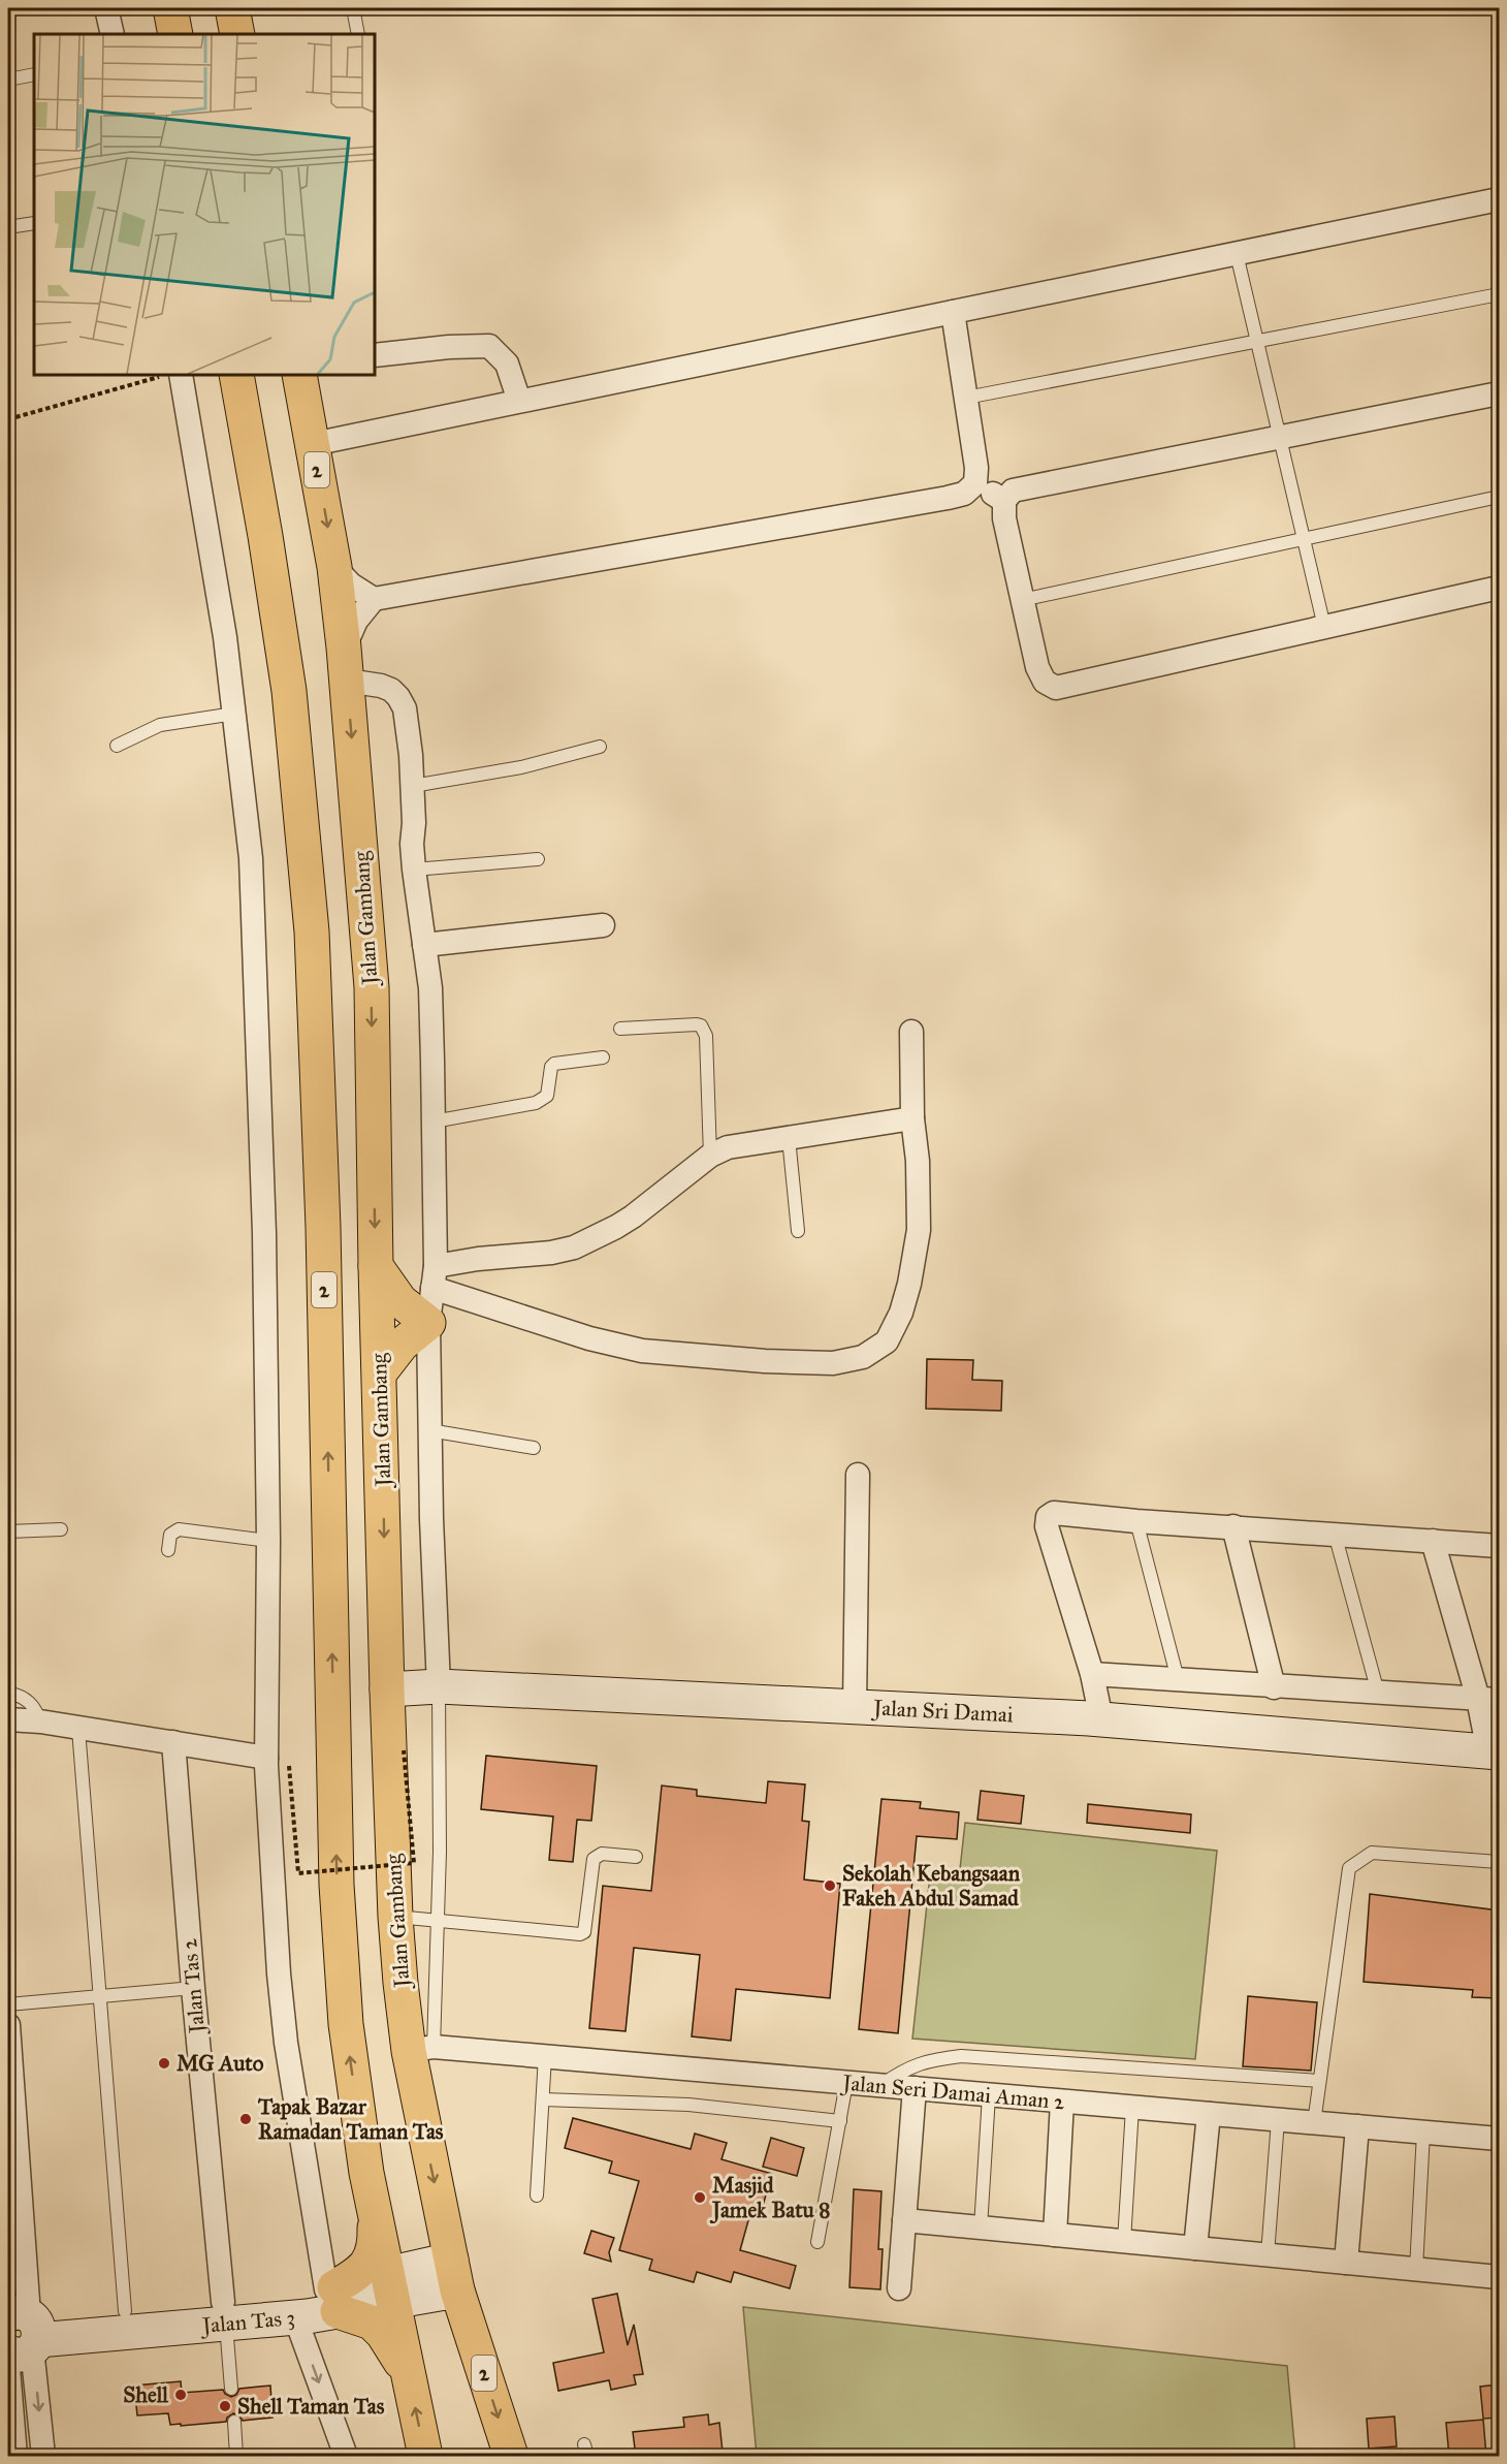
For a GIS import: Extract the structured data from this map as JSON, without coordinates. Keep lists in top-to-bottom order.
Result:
{
  "streets": {
    "highway": ["2", "Jalan Gambang"],
    "street": [
      "Jalan Sri Damai",
      "Jalan Tas 2",
      "Jalan Seri Damai Aman 2",
      "Jalan Tas 3"
    ]
  },
  "crossings": [
    ["2", "Jalan Tas 3"],
    ["Jalan Gambang", "Jalan Sri Damai"],
    ["Jalan Gambang", "Jalan Seri Damai Aman 2"],
    ["Jalan Gambang", "Jalan Tas 3"],
    ["Jalan Tas 2", "Jalan Tas 3"]
  ],
  "places": [
    "Sekolah Kebangsaan Fakeh Abdul Samad",
    "MG Auto",
    "Tapak Bazar Ramadan Taman Tas",
    "Masjid Jamek Batu 8",
    "Shell",
    "Shell Taman Tas"
  ]
}
